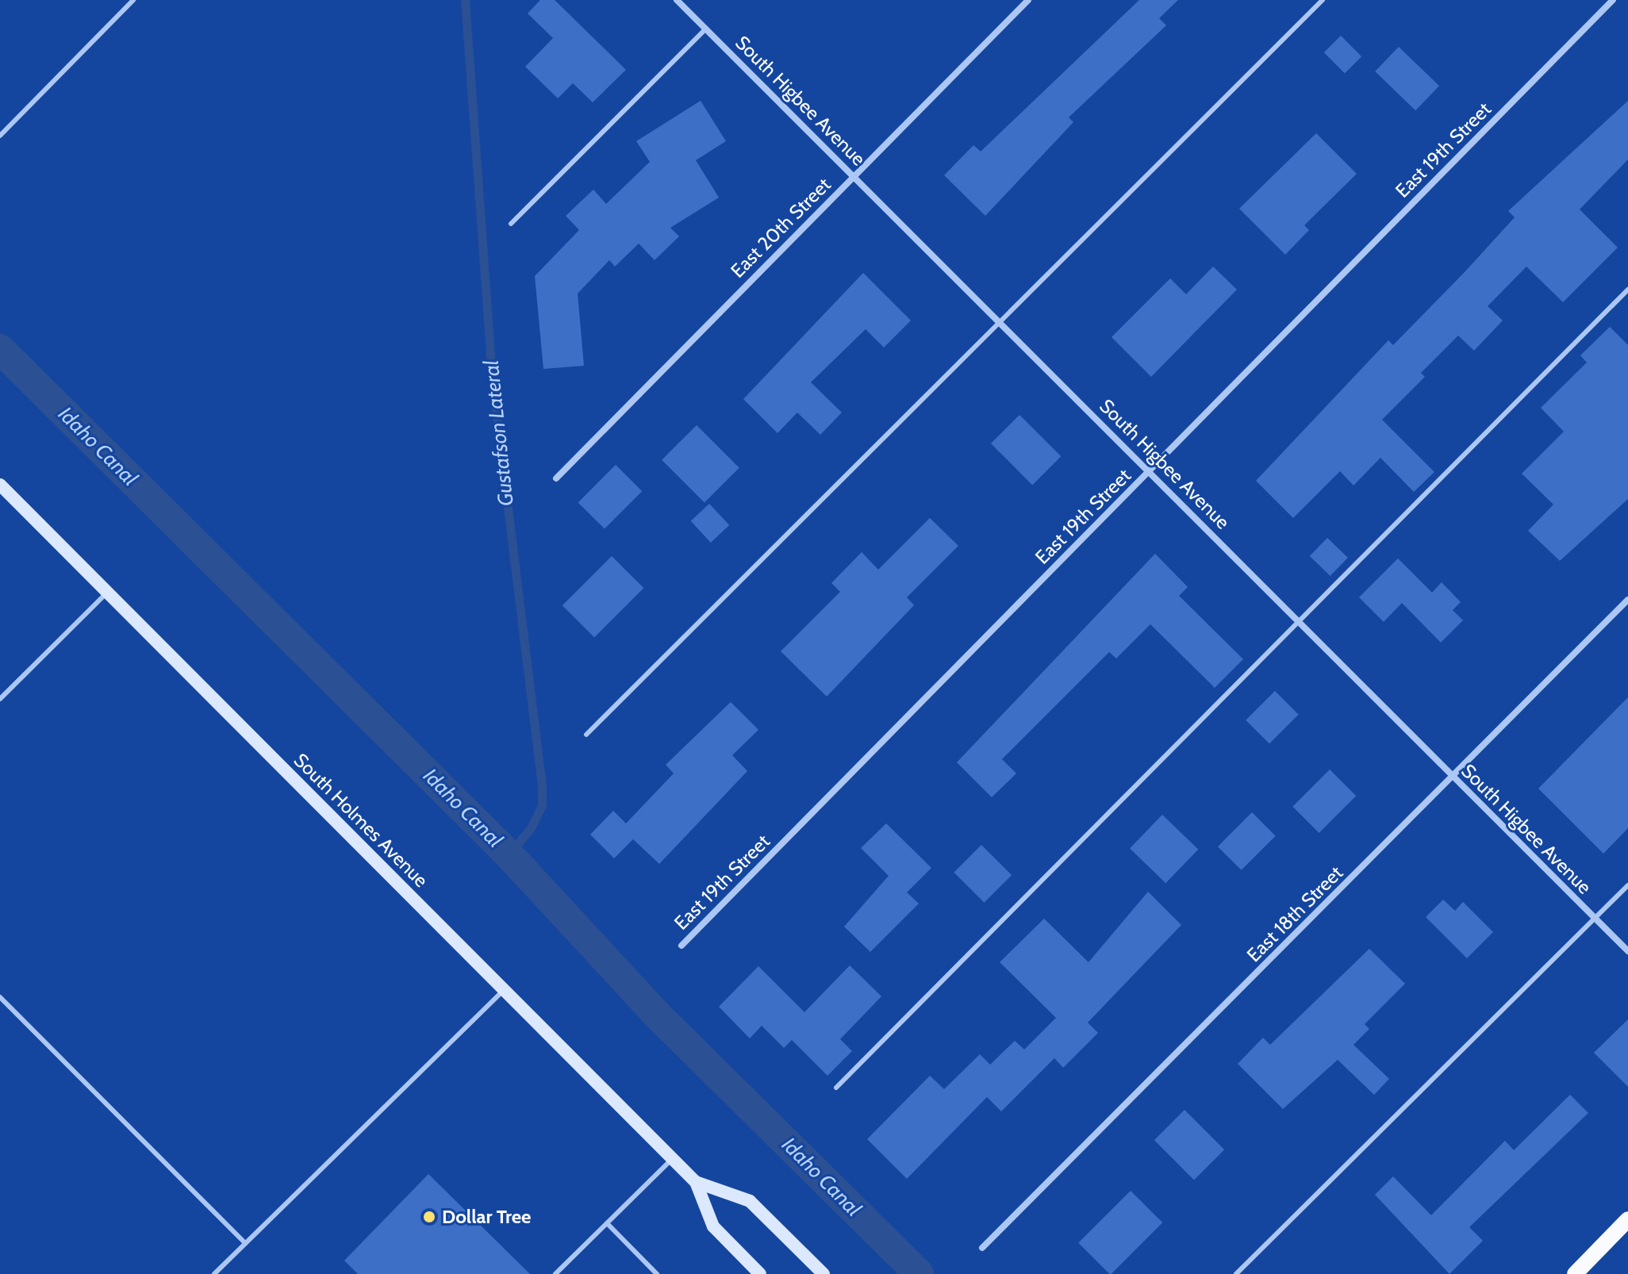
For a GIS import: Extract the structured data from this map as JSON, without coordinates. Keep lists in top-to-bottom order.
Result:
{
  "streets": {
    "main road": ["South Holmes Avenue"],
    "street": [
      "South Higbee Avenue",
      "East 19th Street",
      "East 20th Street",
      "East 18th Street"
    ]
  },
  "crossings": [
    ["South Higbee Avenue", "East 19th Street"],
    ["South Higbee Avenue", "East 20th Street"],
    ["South Higbee Avenue", "East 18th Street"]
  ],
  "water": ["Gustafson Lateral", "Idaho Canal"],
  "places": ["Dollar Tree"]
}
